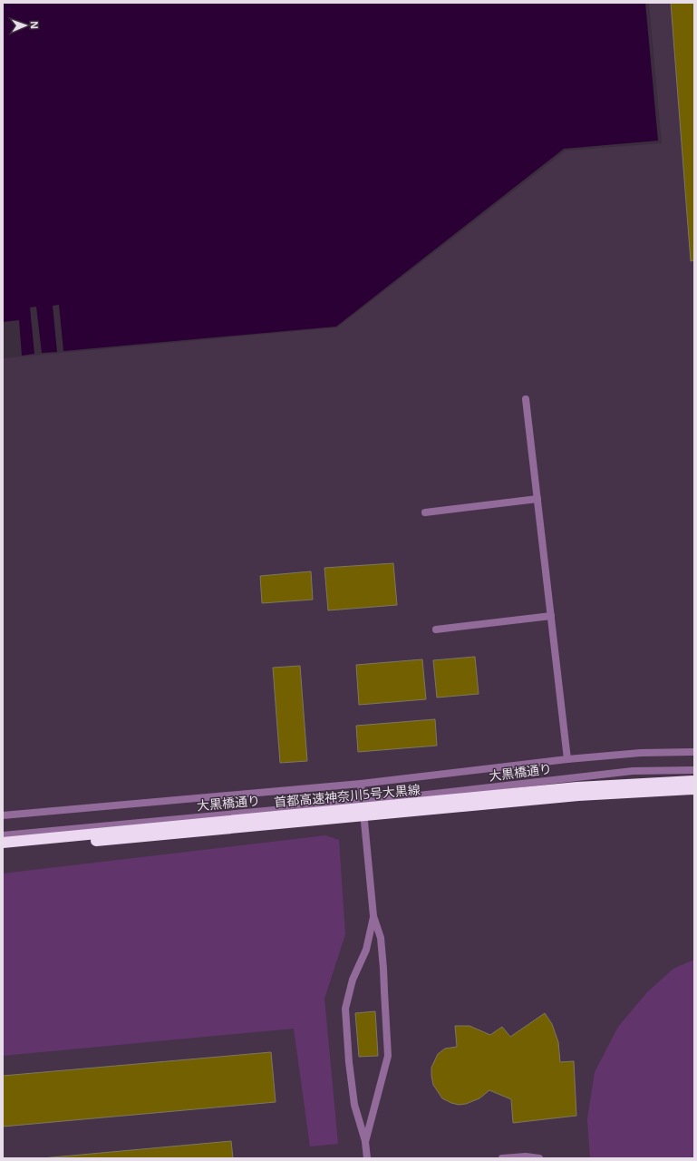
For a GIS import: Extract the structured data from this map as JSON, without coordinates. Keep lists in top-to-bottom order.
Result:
{
  "streets": {
    "highway": ["首都高速神奈川5号大黒線"],
    "street": ["大黒橋通り"]
  },
  "north": "right"
}
